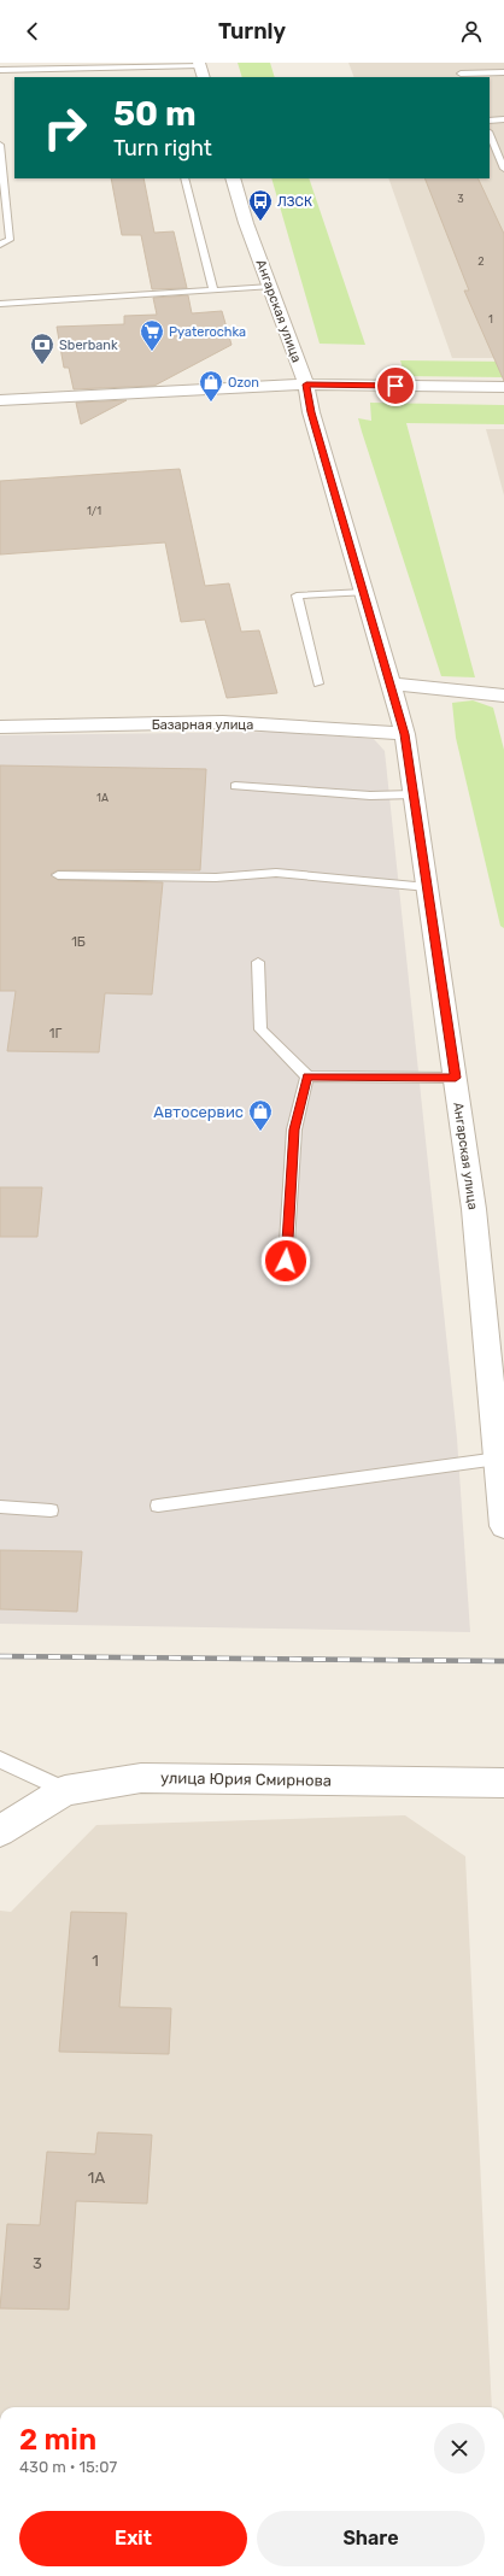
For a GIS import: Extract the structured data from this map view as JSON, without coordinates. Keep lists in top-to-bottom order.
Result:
{
  "streets": {
    "street": ["Ангарская улица", "Базарная улица", "улица Юрия Смирнова"]
  },
  "crossings": [
    ["Ангарская улица", "Базарная улица"]
  ],
  "places": {
    "bus stop": ["ЛЗСК"],
    "supermarket": ["Pyaterochka"],
    "bank": ["Sberbank"],
    "shop": ["Ozon", "Автосервис"]
  },
  "house_numbers": [
    "3",
    "2",
    "1",
    "1/1",
    "1А",
    "1Б",
    "1Г",
    "1",
    "1А",
    "3"
  ],
  "page": {
    "header": "Turnly",
    "turn": ["50 m", "Turn right"],
    "heading": ["2 min", "430 m · 15:07"],
    "buttons": ["Exit", "Share"]
  }
}
